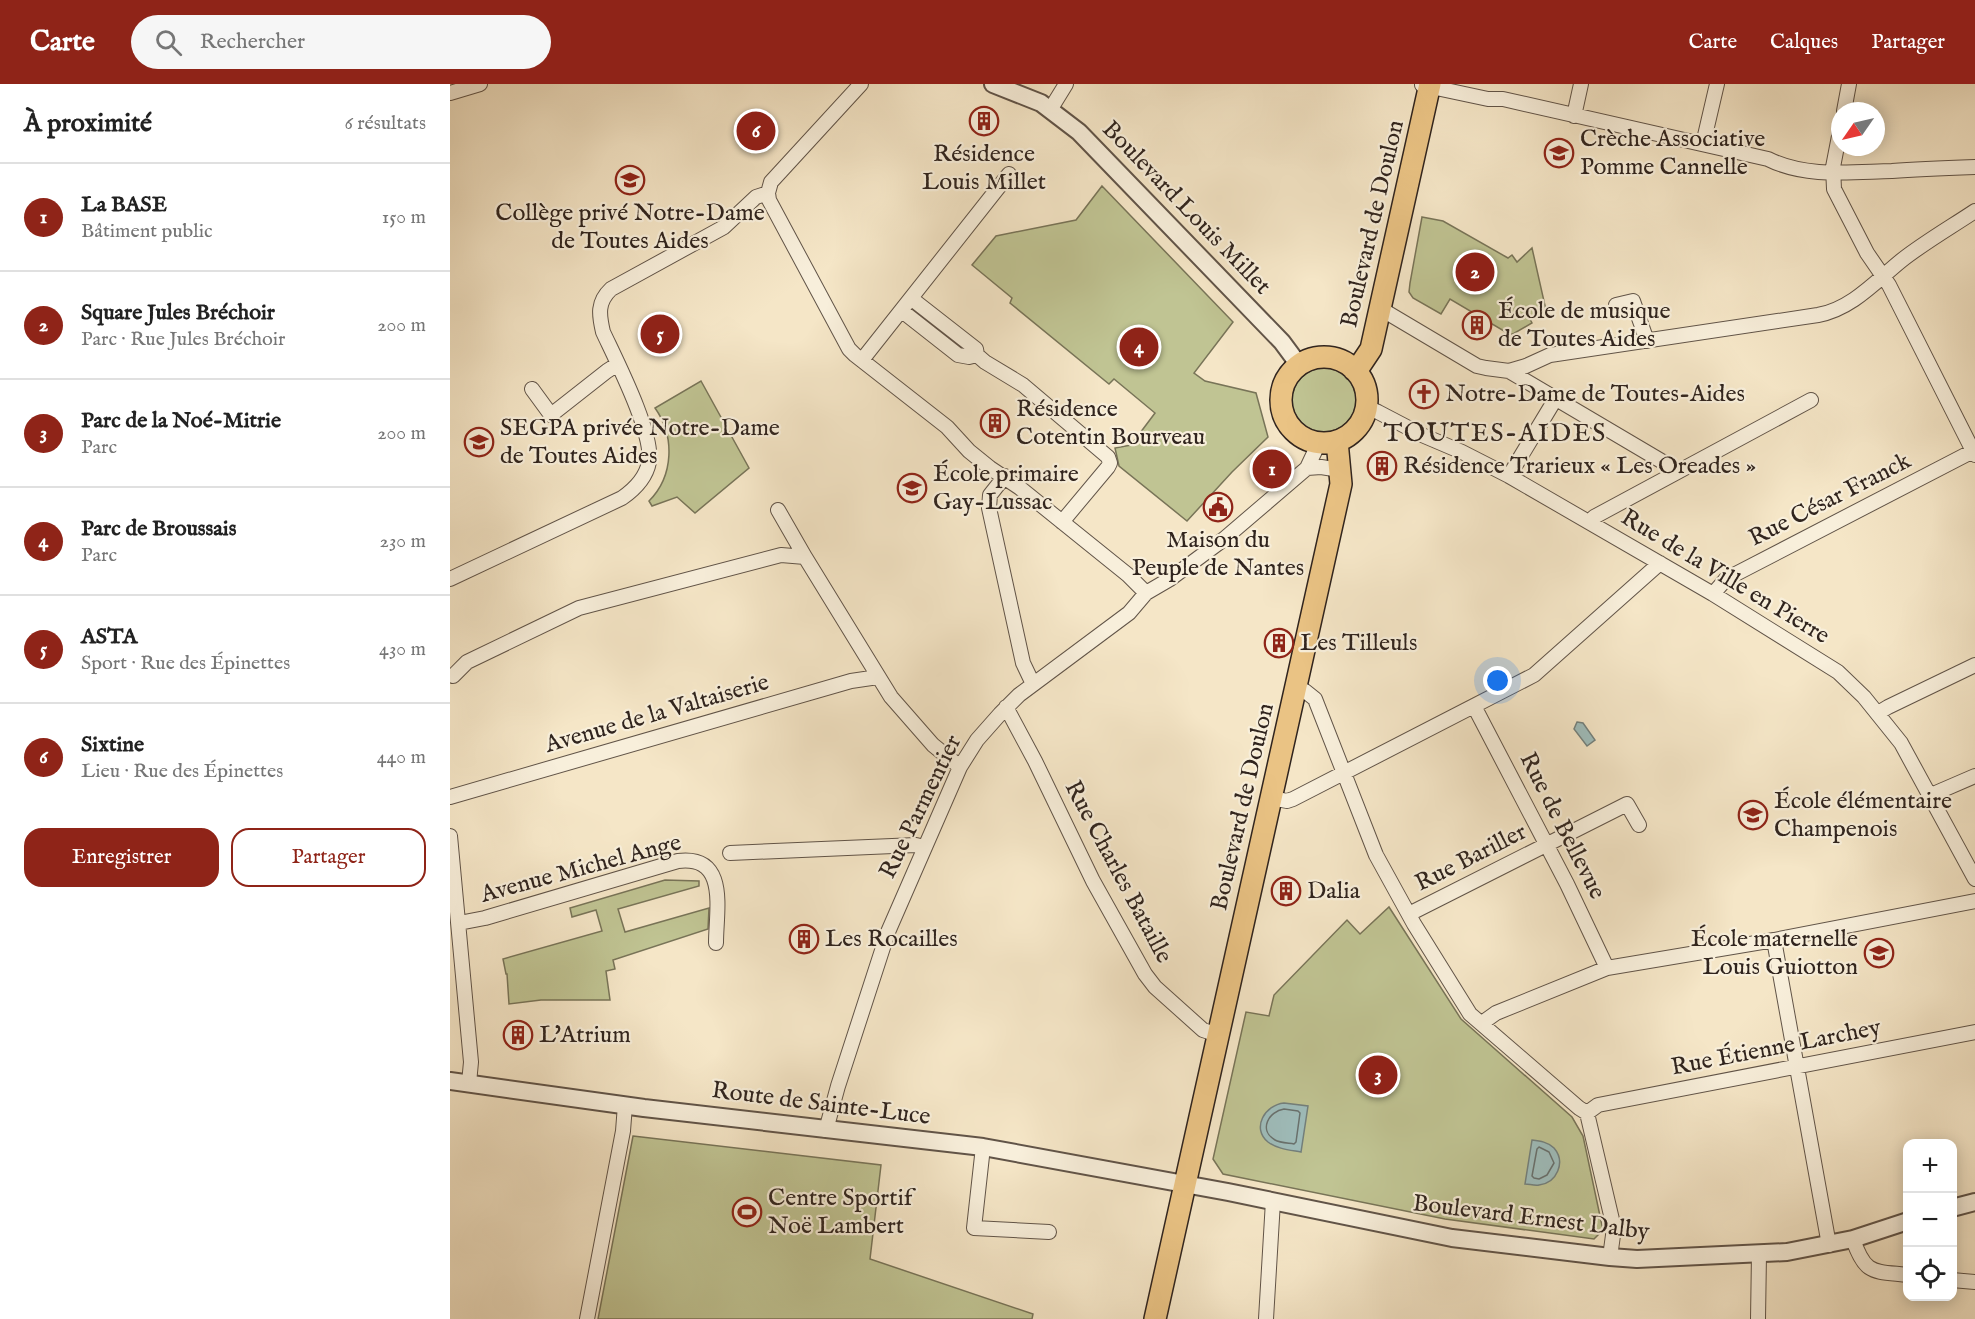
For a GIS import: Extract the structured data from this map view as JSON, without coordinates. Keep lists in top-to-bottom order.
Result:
{
  "streets": {
    "main road": ["Boulevard de Doulon"],
    "street": [
      "Boulevard Louis Millet",
      "Rue César Franck",
      "Rue de la Ville en Pierre",
      "Avenue de la Valtaiserie",
      "Rue Parmentier",
      "Rue de Bellevue",
      "Rue Bariller",
      "Avenue Michel Ange",
      "Rue Charles Bataille",
      "Rue Étienne Larchey",
      "Route de Sainte-Luce",
      "Boulevard Ernest Dalby"
    ]
  },
  "crossings": [
    ["Boulevard Louis Millet", "Boulevard de Doulon"],
    ["Boulevard Louis Millet", "Rue de la Ville en Pierre"],
    ["Boulevard de Doulon", "Rue de la Ville en Pierre"],
    ["Boulevard de Doulon", "Rue Charles Bataille"],
    ["Boulevard de Doulon", "Route de Sainte-Luce"],
    ["Boulevard de Doulon", "Boulevard Ernest Dalby"],
    ["Rue César Franck", "Rue de la Ville en Pierre"],
    ["Rue Parmentier", "Rue Charles Bataille"],
    ["Rue Parmentier", "Route de Sainte-Luce"],
    ["Rue de Bellevue", "Rue Bariller"],
    ["Route de Sainte-Luce", "Boulevard Ernest Dalby"]
  ],
  "districts": ["TOUTES-AIDES"],
  "places": {
    "building": [
      "Résidence Louis Millet",
      "École de musique de Toutes Aides",
      "Résidence Cotentin Bourveau",
      "Résidence Trarieux « Les Oreades »",
      "Les Tilleuls",
      "Dalia",
      "Les Rocailles",
      "L'Atrium"
    ],
    "school or university": [
      "Crèche Associative Pomme Cannelle",
      "Collège privé Notre-Dame de Toutes Aides",
      "SEGPA privée Notre-Dame de Toutes Aides",
      "École primaire Gay-Lussac",
      "École élémentaire Champenois",
      "École maternelle Louis Guiotton"
    ],
    "church": ["Notre-Dame de Toutes-Aides"],
    "public building": ["Maison du Peuple de Nantes"],
    "sports": ["Centre Sportif Noë Lambert"]
  },
  "north": "bottom left",
  "page": {
    "header": "Carte",
    "search": "Rechercher",
    "nav": ["Carte", "Calques", "Partager"],
    "heading": ["À proximité", "6 résultats"],
    "pins": [
      "6",
      "2",
      "5",
      "4",
      "1",
      "3"
    ],
    "list": [
      {
        "mark": "1",
        "name": "La BASE",
        "note": "Bâtiment public",
        "value": "150 m"
      },
      {
        "mark": "2",
        "name": "Square Jules Bréchoir",
        "note": "Parc · Rue Jules Bréchoir",
        "value": "200 m"
      },
      {
        "mark": "3",
        "name": "Parc de la Noé-Mitrie",
        "note": "Parc",
        "value": "200 m"
      },
      {
        "mark": "4",
        "name": "Parc de Broussais",
        "note": "Parc",
        "value": "230 m"
      },
      {
        "mark": "5",
        "name": "ASTA",
        "note": "Sport · Rue des Épinettes",
        "value": "430 m"
      },
      {
        "mark": "6",
        "name": "Sixtine",
        "note": "Lieu · Rue des Épinettes",
        "value": "440 m"
      }
    ],
    "buttons": ["Enregistrer", "Partager"],
    "map_buttons": ["+", "−"]
  }
}
